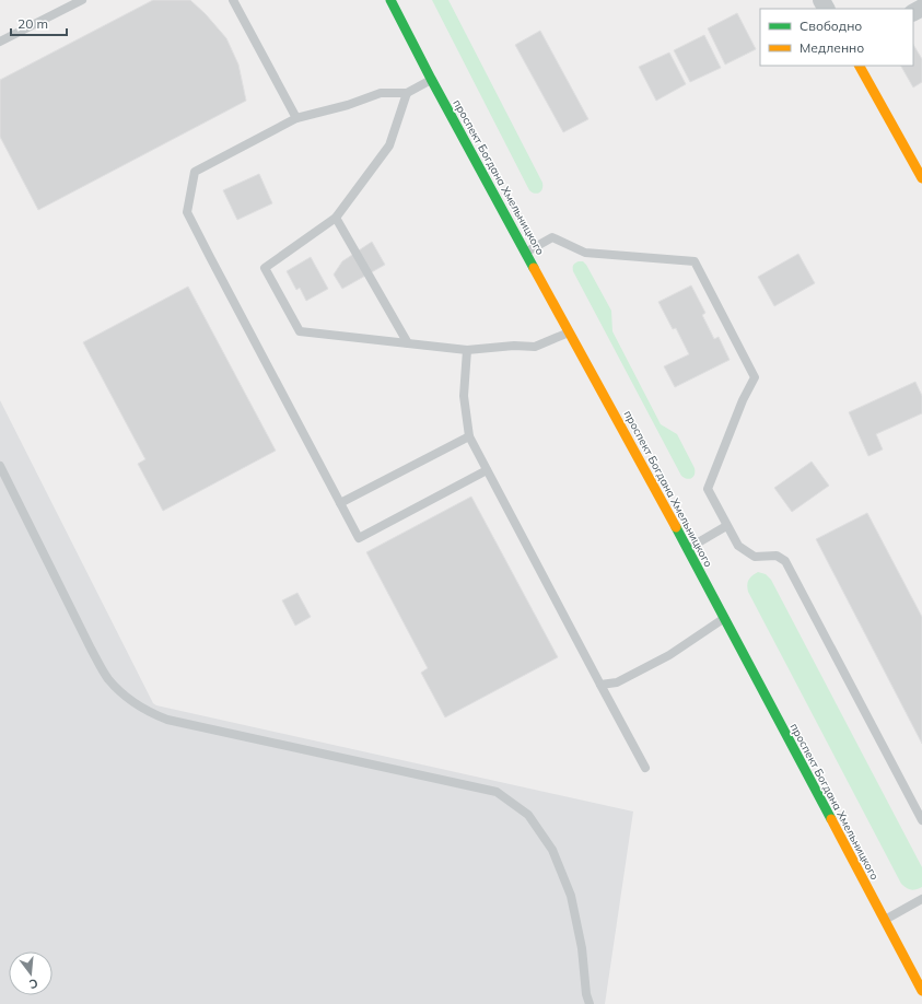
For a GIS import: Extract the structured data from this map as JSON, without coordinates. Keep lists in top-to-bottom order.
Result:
{
  "streets": {
    "main road": ["проспект Богдана Хмельницкого"]
  },
  "legend": ["Свободно", "Медленно"],
  "scale_bar": "20 m",
  "north": "bottom"
}
